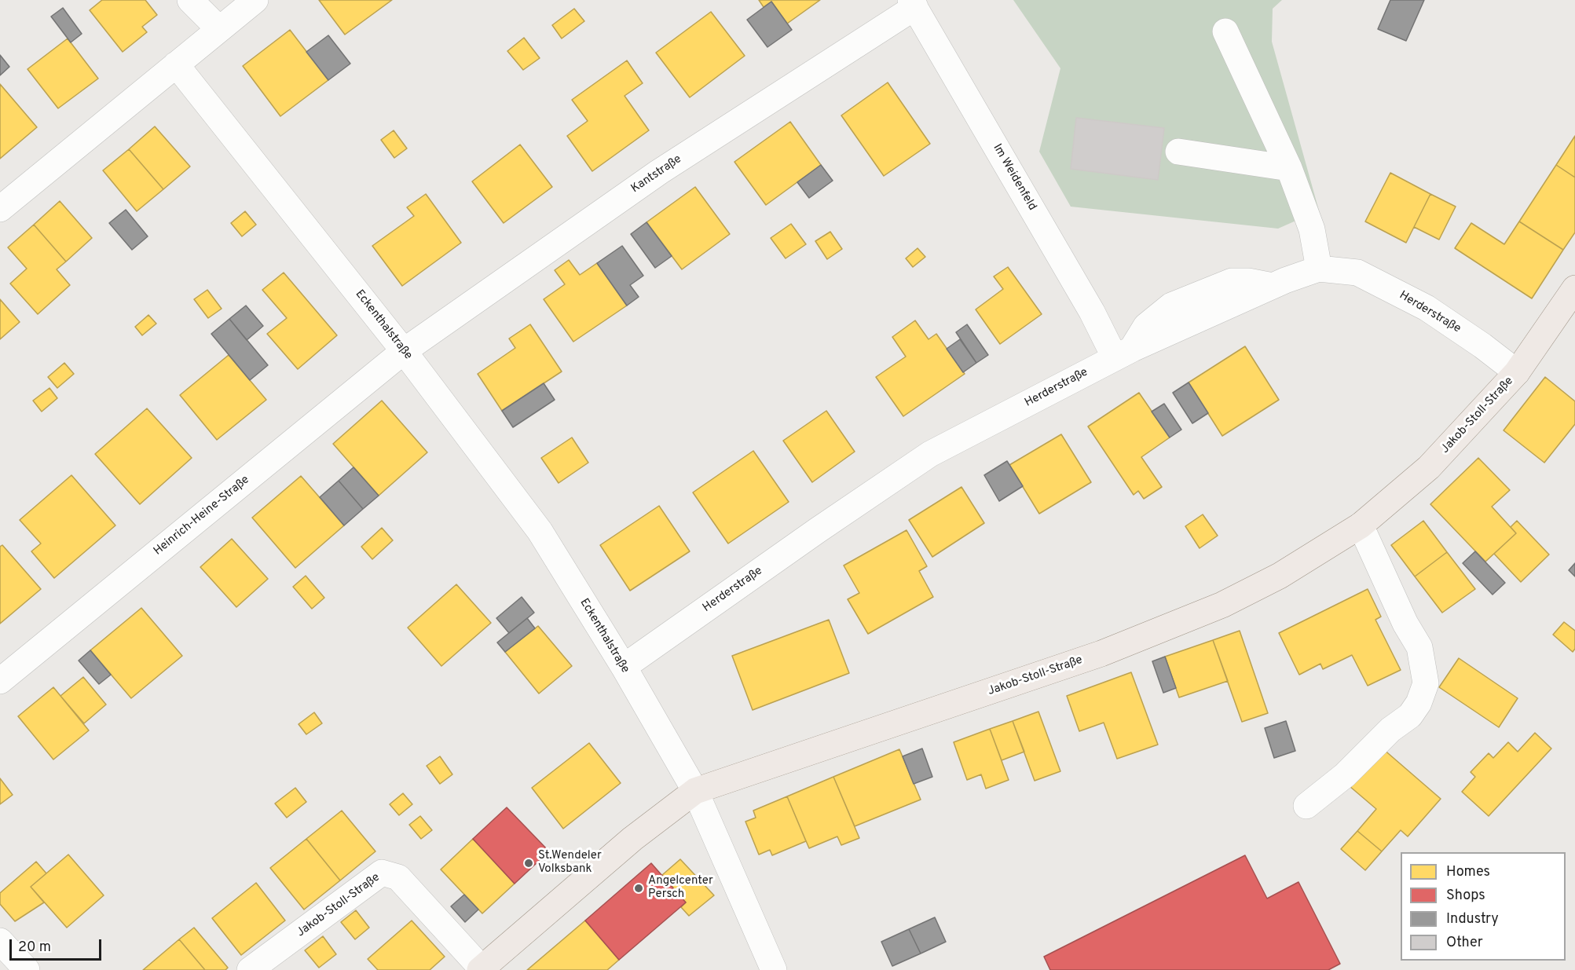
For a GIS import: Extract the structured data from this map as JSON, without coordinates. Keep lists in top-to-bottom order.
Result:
{
  "streets": {
    "main road": ["Jakob-Stoll-Straße"],
    "street": [
      "Kantstraße",
      "Im Weidenfeld",
      "Herderstraße",
      "Eckenthalstraße",
      "Heinrich-Heine-Straße"
    ]
  },
  "crossings": [
    ["Kantstraße", "Im Weidenfeld"],
    ["Kantstraße", "Eckenthalstraße"],
    ["Kantstraße", "Heinrich-Heine-Straße"],
    ["Im Weidenfeld", "Herderstraße"],
    ["Herderstraße", "Eckenthalstraße"],
    ["Herderstraße", "Jakob-Stoll-Straße"],
    ["Eckenthalstraße", "Jakob-Stoll-Straße"],
    ["Eckenthalstraße", "Heinrich-Heine-Straße"]
  ],
  "places": ["St.Wendeler Volksbank", "Angelcenter Persch"],
  "legend": [
    "Homes",
    "Shops",
    "Industry",
    "Other"
  ],
  "scale_bar": "20 m"
}
